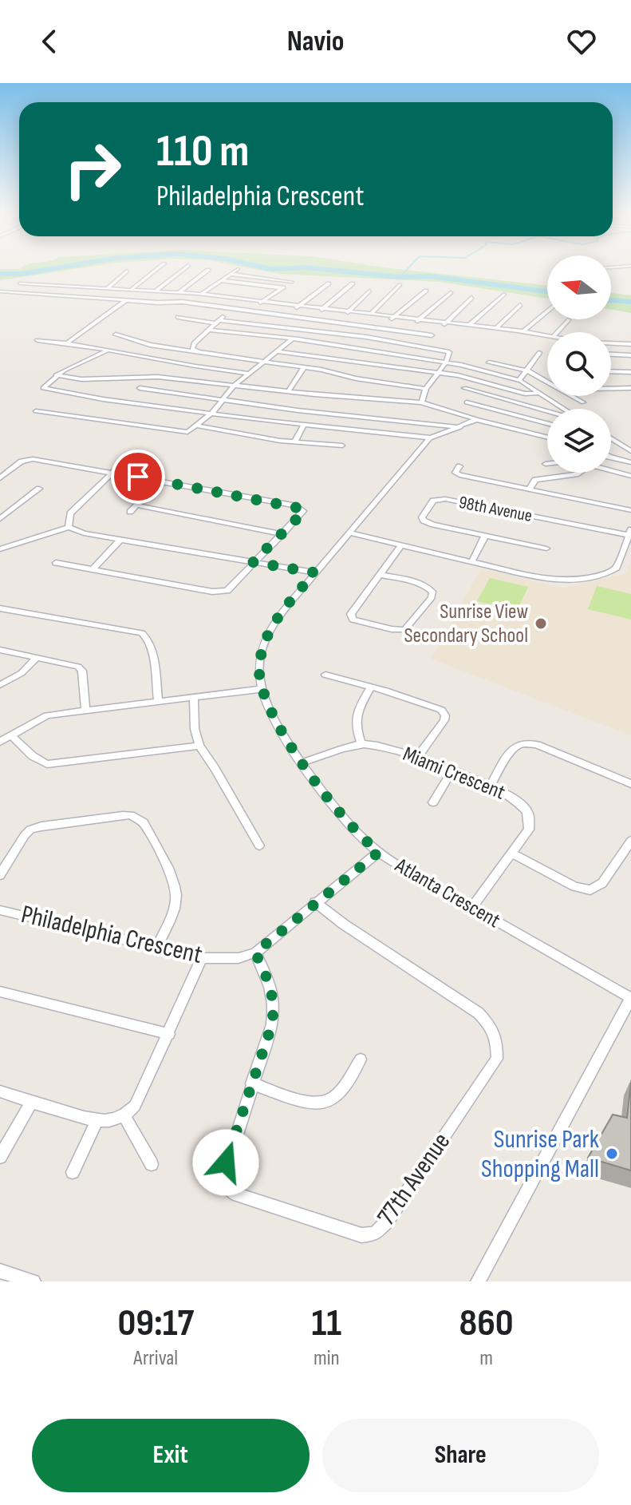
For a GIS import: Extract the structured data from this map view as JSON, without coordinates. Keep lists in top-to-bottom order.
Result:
{
  "streets": {
    "street": [
      "98th Avenue",
      "Miami Crescent",
      "Atlanta Crescent",
      "Philadelphia Crescent",
      "77th Avenue"
    ]
  },
  "crossings": [
    ["Miami Crescent", "Atlanta Crescent"],
    ["Atlanta Crescent", "Philadelphia Crescent"],
    ["Philadelphia Crescent", "77th Avenue"]
  ],
  "places": ["Sunrise View Secondary School", "Sunrise Park Shopping Mall"],
  "north": "left",
  "page": {
    "header": "Navio",
    "turn": ["110 m", "Philadelphia Crescent"],
    "eta": [
      "09:17",
      "Arrival",
      "11",
      "min",
      "860",
      "m"
    ],
    "buttons": ["Exit", "Share"]
  }
}
